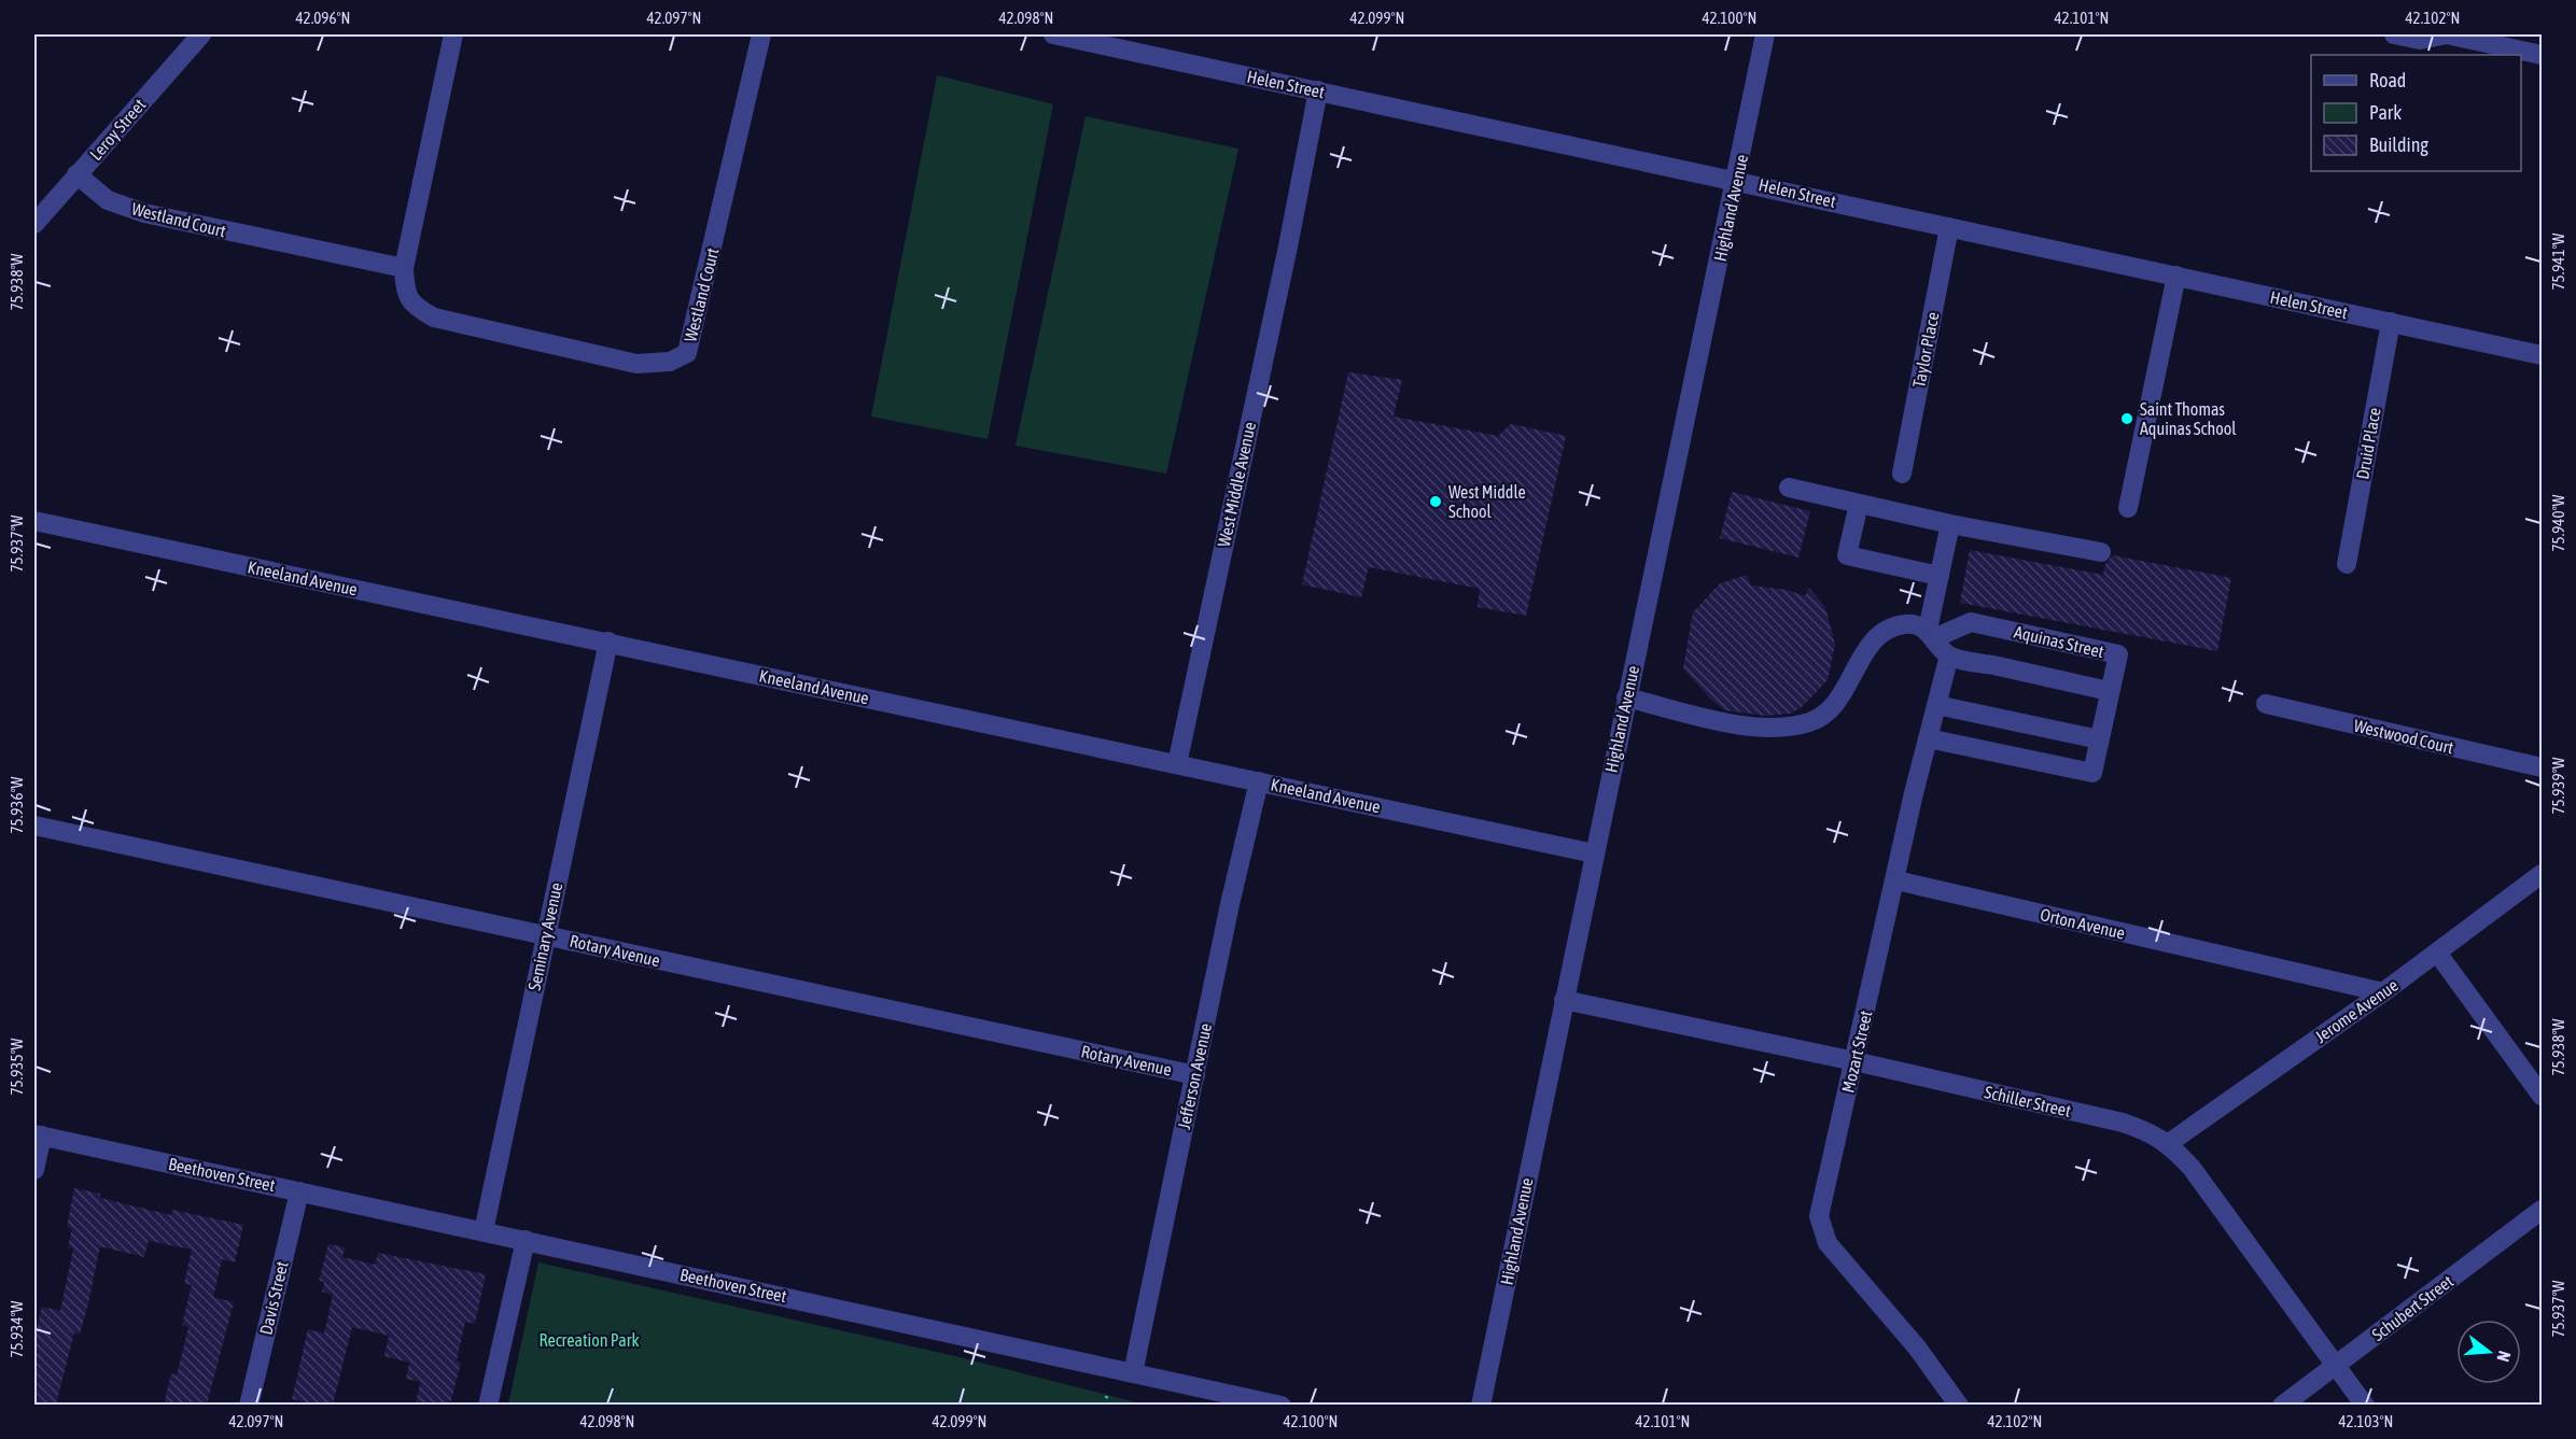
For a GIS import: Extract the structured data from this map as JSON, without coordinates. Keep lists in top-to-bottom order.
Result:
{
  "streets": {
    "street": [
      "Helen Street",
      "Leroy Street",
      "Highland Avenue",
      "Westland Court",
      "Taylor Place",
      "Druid Place",
      "West Middle Avenue",
      "Kneeland Avenue",
      "Aquinas Street",
      "Westwood Court",
      "Orton Avenue",
      "Seminary Avenue",
      "Rotary Avenue",
      "Jerome Avenue",
      "Mozart Street",
      "Jefferson Avenue",
      "Schiller Street",
      "Beethoven Street",
      "Davis Street",
      "Schubert Street"
    ]
  },
  "crossings": [
    ["Helen Street", "Highland Avenue"],
    ["Helen Street", "Taylor Place"],
    ["Helen Street", "Druid Place"],
    ["Helen Street", "West Middle Avenue"],
    ["Leroy Street", "Westland Court"],
    ["Highland Avenue", "Kneeland Avenue"],
    ["Highland Avenue", "Schiller Street"],
    ["West Middle Avenue", "Kneeland Avenue"],
    ["Kneeland Avenue", "Seminary Avenue"],
    ["Kneeland Avenue", "Jefferson Avenue"],
    ["Aquinas Street", "Mozart Street"],
    ["Orton Avenue", "Jerome Avenue"],
    ["Orton Avenue", "Mozart Street"],
    ["Seminary Avenue", "Rotary Avenue"],
    ["Seminary Avenue", "Beethoven Street"],
    ["Rotary Avenue", "Jefferson Avenue"],
    ["Jerome Avenue", "Schiller Street"],
    ["Mozart Street", "Schiller Street"],
    ["Jefferson Avenue", "Beethoven Street"],
    ["Schiller Street", "Schubert Street"],
    ["Beethoven Street", "Davis Street"]
  ],
  "parks": ["Recreation Park"],
  "places": ["Saint Thomas Aquinas School", "West Middle School"],
  "legend": ["Road", "Park", "Building"],
  "north": "right",
  "coordinates": [
    "42.096°N",
    "42.097°N",
    "42.098°N",
    "42.099°N",
    "42.100°N",
    "42.101°N",
    "42.102°N",
    "75.941°W",
    "75.938°W",
    "75.940°W",
    "75.937°W",
    "75.939°W",
    "75.936°W",
    "75.935°W",
    "75.934°W",
    "42.103°N"
  ]
}
